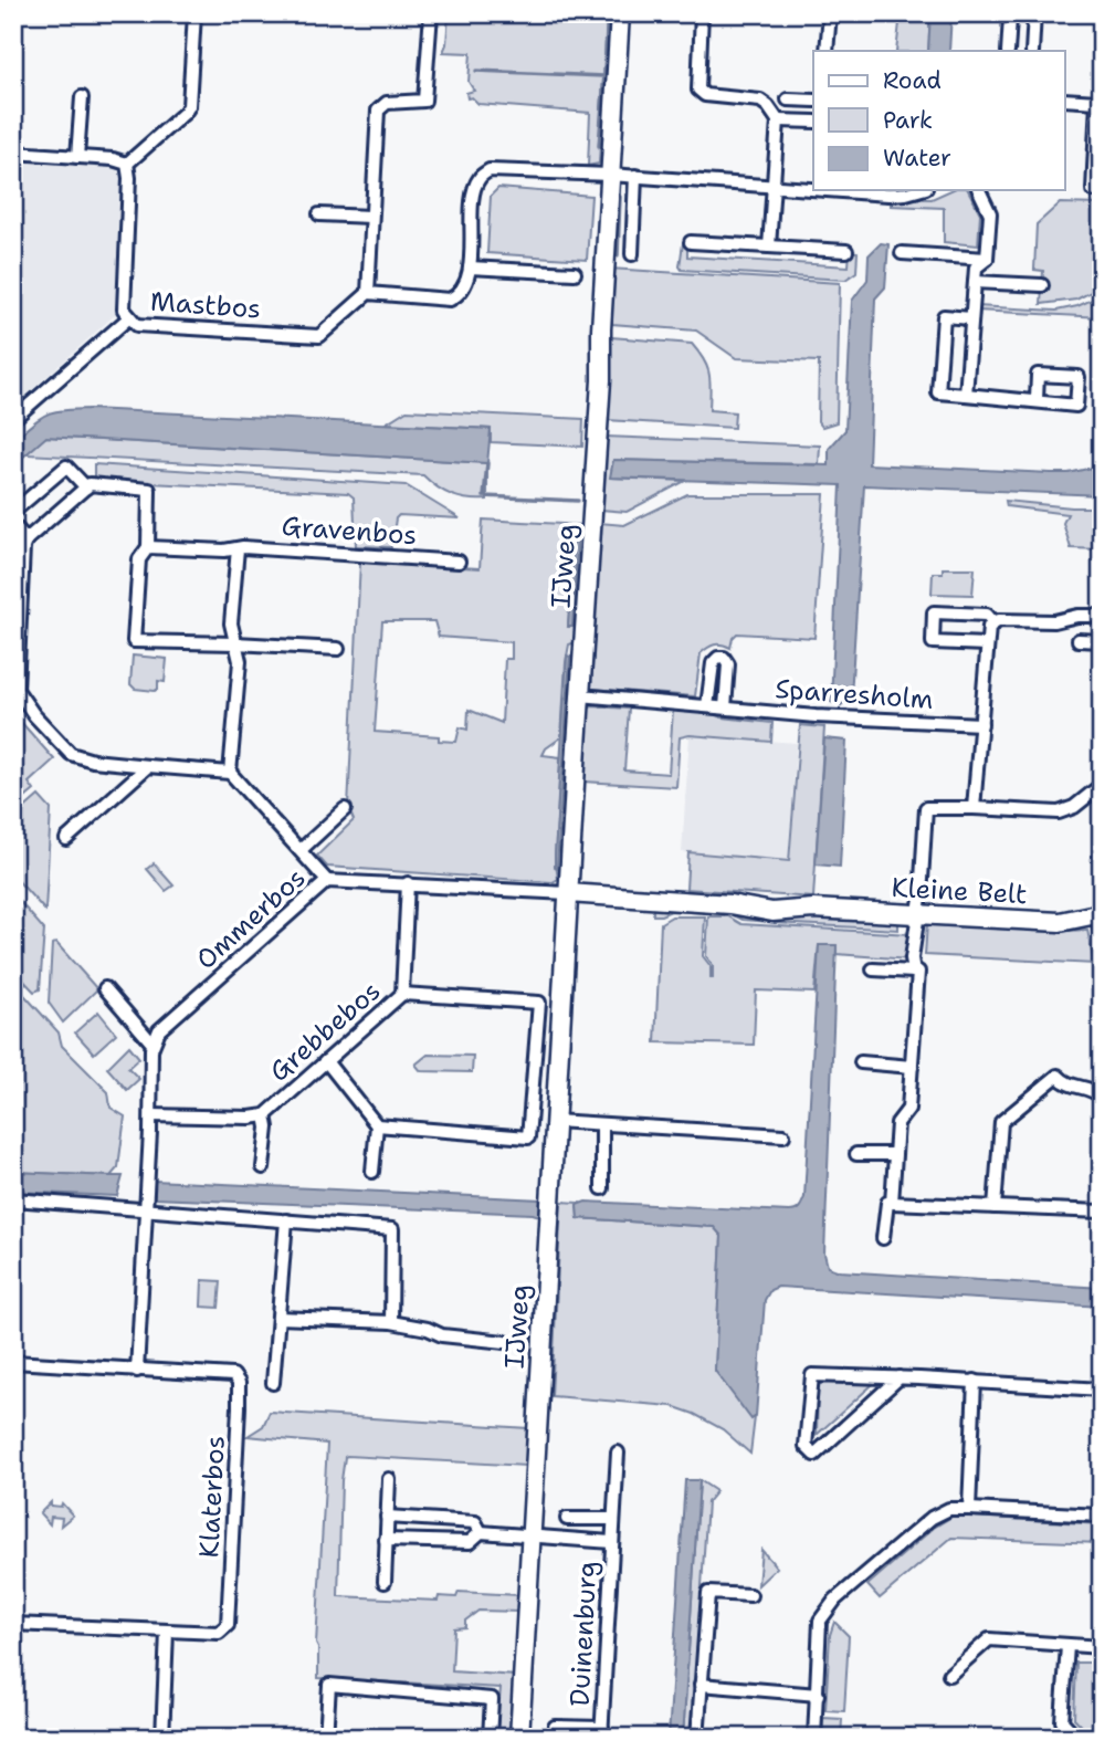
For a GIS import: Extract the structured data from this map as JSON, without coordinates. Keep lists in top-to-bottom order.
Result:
{
  "streets": {
    "street": [
      "Mastbos",
      "Gravenbos",
      "IJweg",
      "Sparresholm",
      "Kleine Belt",
      "Ommerbos",
      "Grebbebos",
      "Klaterbos",
      "Duinenburg"
    ]
  },
  "crossings": [
    ["IJweg", "Sparresholm"],
    ["IJweg", "Kleine Belt"],
    ["IJweg", "Ommerbos"],
    ["IJweg", "Duinenburg"],
    ["Kleine Belt", "Ommerbos"],
    ["Ommerbos", "Grebbebos"]
  ],
  "legend": ["Road", "Park", "Water"]
}
